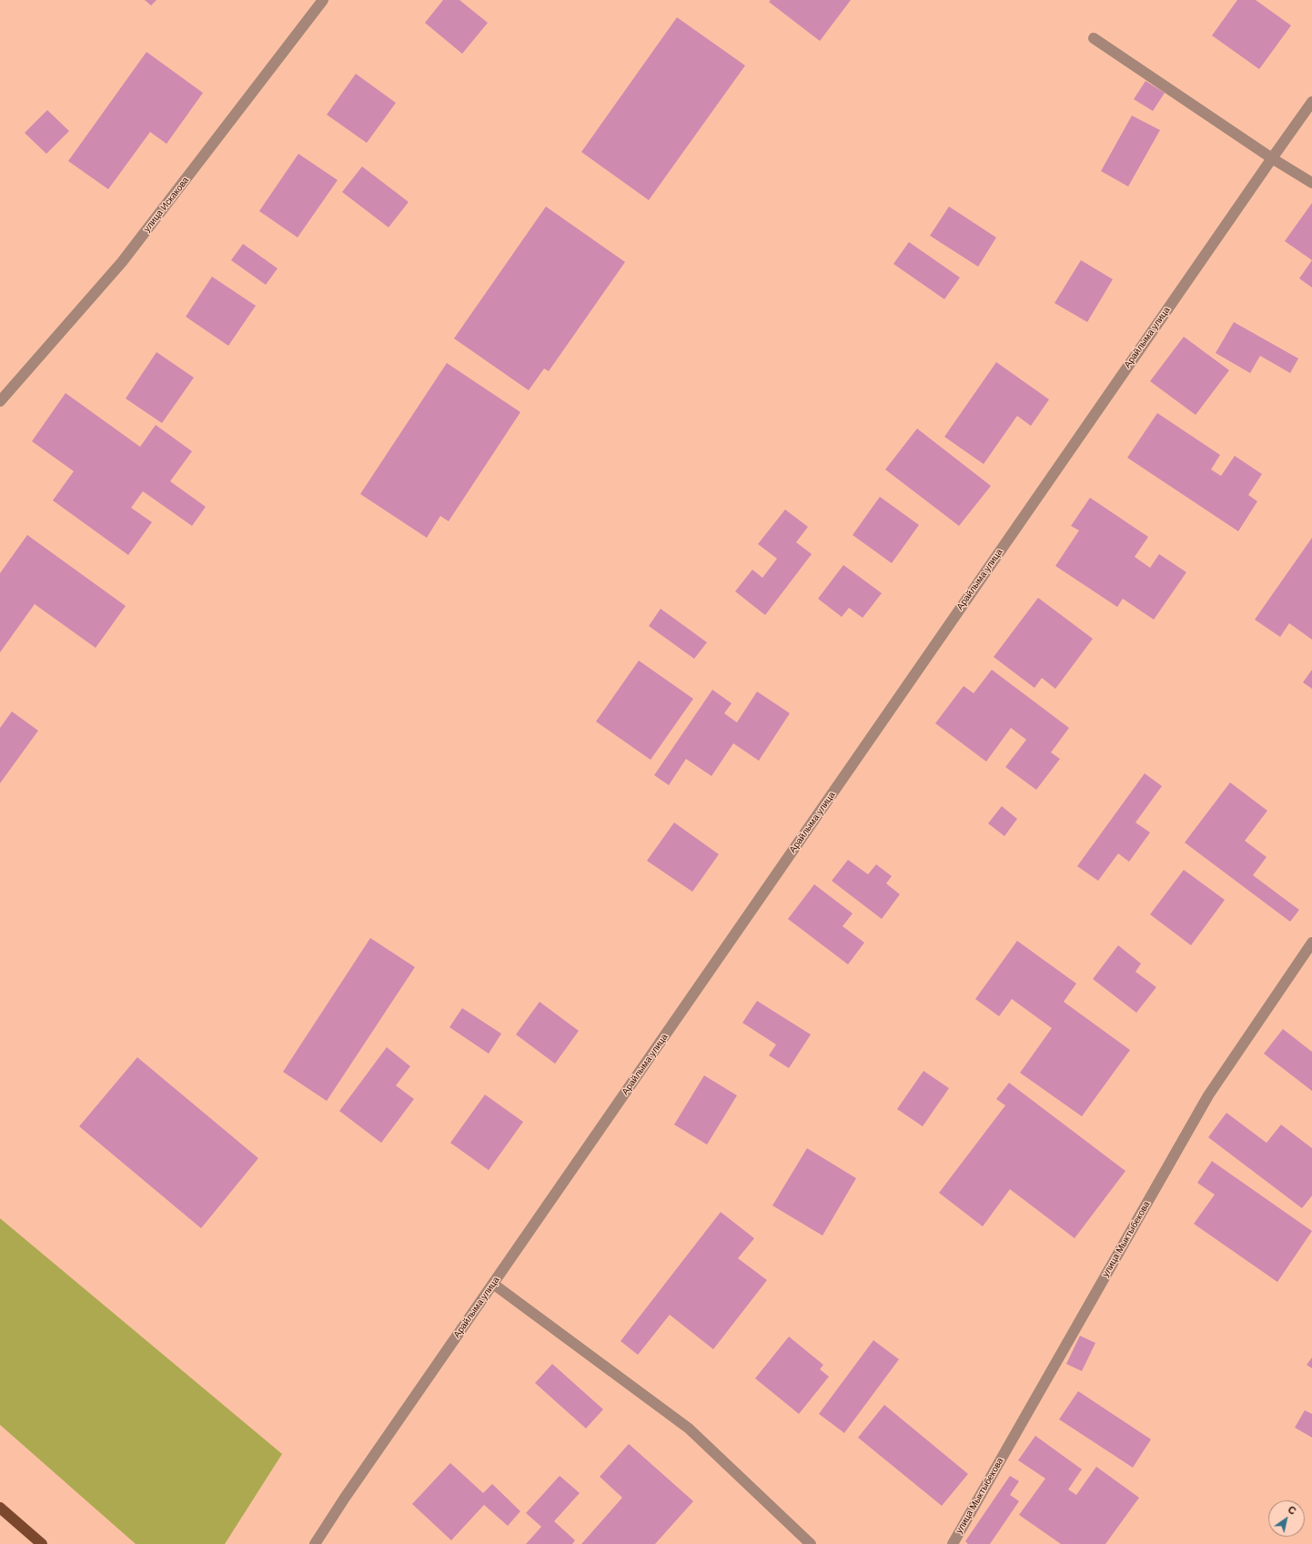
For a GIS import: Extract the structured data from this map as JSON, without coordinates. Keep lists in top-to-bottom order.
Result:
{
  "streets": {
    "street": ["улица Искакова", "Арайлыма улица", "улица Мыктыбекова"]
  },
  "north": "top right"
}
